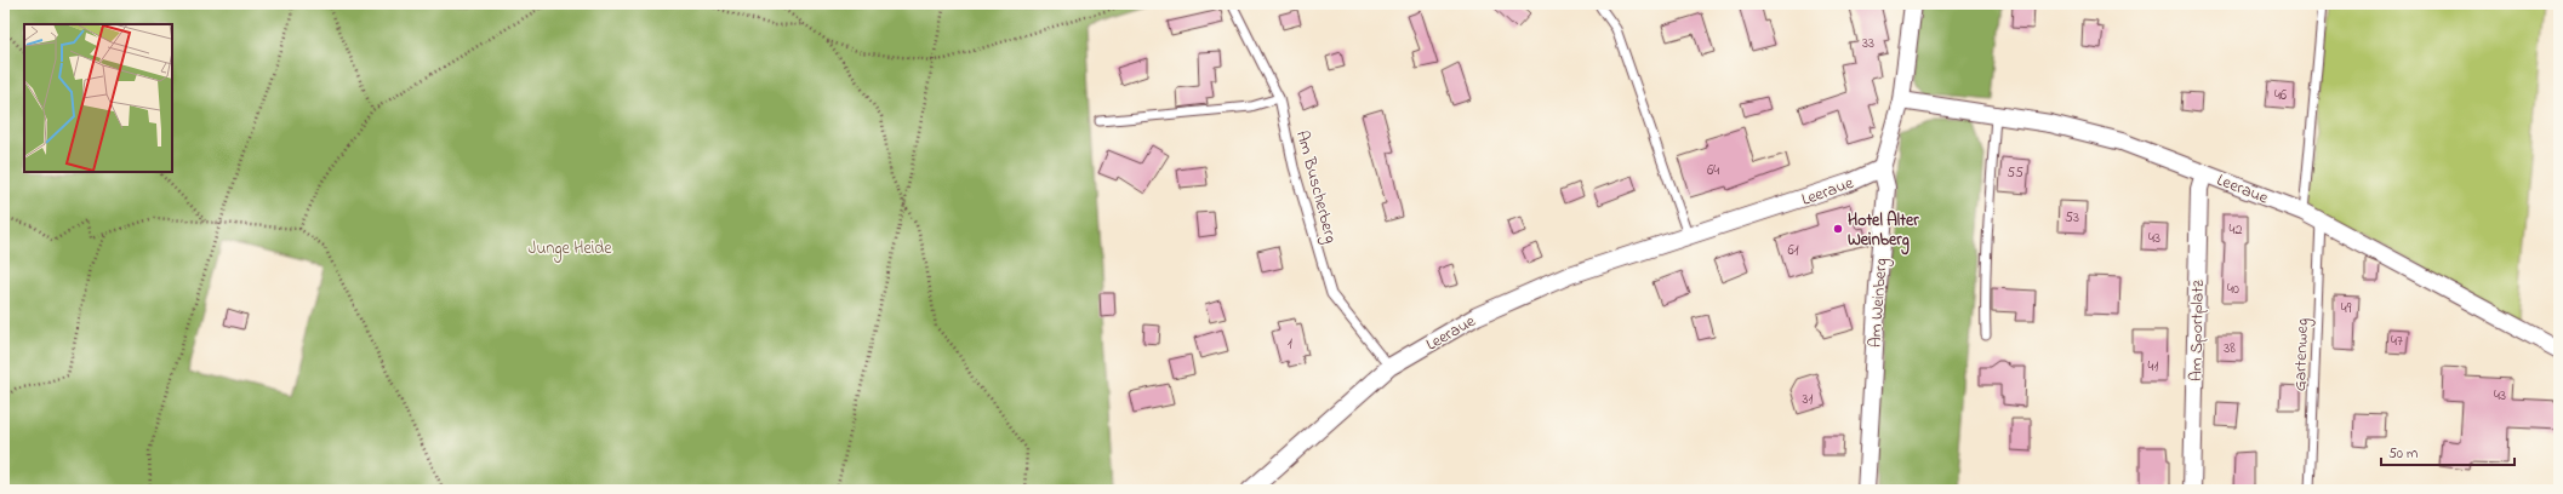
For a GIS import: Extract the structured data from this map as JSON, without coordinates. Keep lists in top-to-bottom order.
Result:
{
  "streets": {
    "street": ["Leeraue", "Am Weinberg", "Am Sportplatz"],
    "lane": ["Am Buscherberg", "Gartenweg"]
  },
  "crossings": [
    ["Am Buscherberg", "Leeraue"],
    ["Leeraue", "Am Weinberg"],
    ["Leeraue", "Am Sportplatz"],
    ["Leeraue", "Gartenweg"]
  ],
  "parks": ["Junge Heide"],
  "places": ["Hotel Alter Weinberg"],
  "house_numbers": [
    "33",
    "46",
    "64",
    "55",
    "53",
    "42",
    "43",
    "61",
    "40",
    "49",
    "47",
    "1",
    "38",
    "41",
    "43",
    "31"
  ],
  "scale_bar": "50 m"
}
